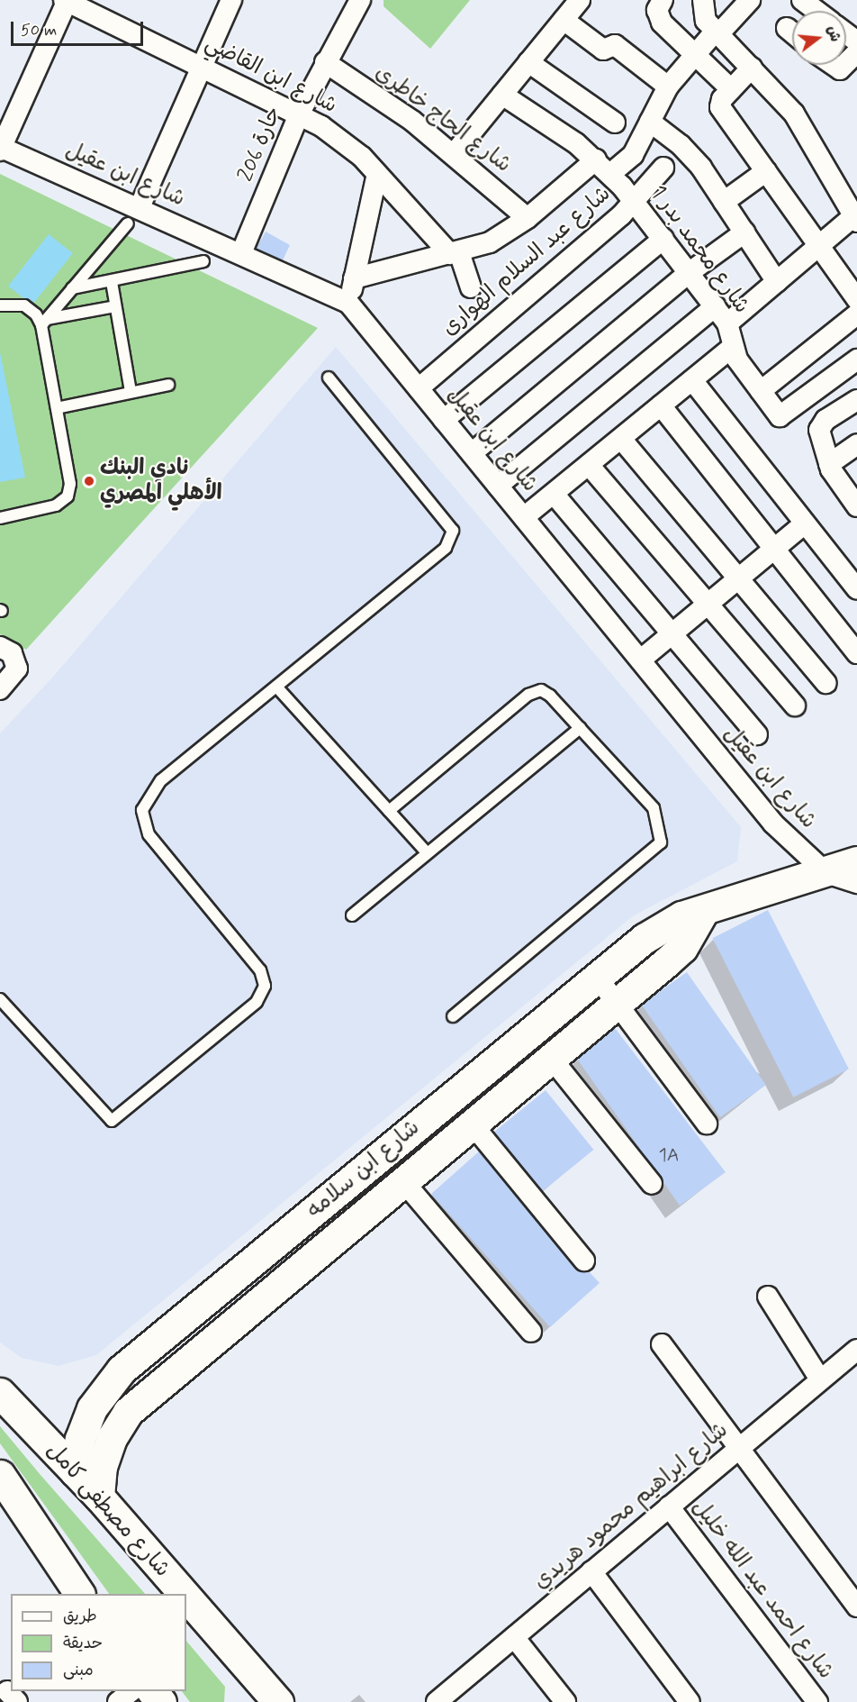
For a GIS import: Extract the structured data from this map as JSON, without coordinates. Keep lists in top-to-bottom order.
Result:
{
  "streets": {
    "street": [
      "شارع ابن القاضي",
      "شارع الحاج خاطرى",
      "حارة 206",
      "شارع ابن عقيل",
      "شارع محمد بدر 1",
      "شارع عبد السلام الهوارى",
      "شارع ابن سلامه",
      "شارع ابراهيم محمود هريدي",
      "شارع مصطفى كامل",
      "شارع احمد عبد الله خليل"
    ]
  },
  "crossings": [
    ["شارع ابن القاضي", "حارة 206"],
    ["شارع الحاج خاطرى", "حارة 206"],
    ["حارة 206", "شارع ابن عقيل"],
    ["شارع ابن عقيل", "شارع عبد السلام الهوارى"],
    ["شارع ابن عقيل", "شارع ابن سلامه"],
    ["شارع محمد بدر 1", "شارع عبد السلام الهوارى"],
    ["شارع ابن سلامه", "شارع مصطفى كامل"],
    ["شارع ابراهيم محمود هريدي", "شارع احمد عبد الله خليل"]
  ],
  "places": ["نادي البنك الأهلي المصري"],
  "house_numbers": ["1A"],
  "legend": ["طريق", "حديقة", "مبنى"],
  "scale_bar": "50 m",
  "north": "right"
}
